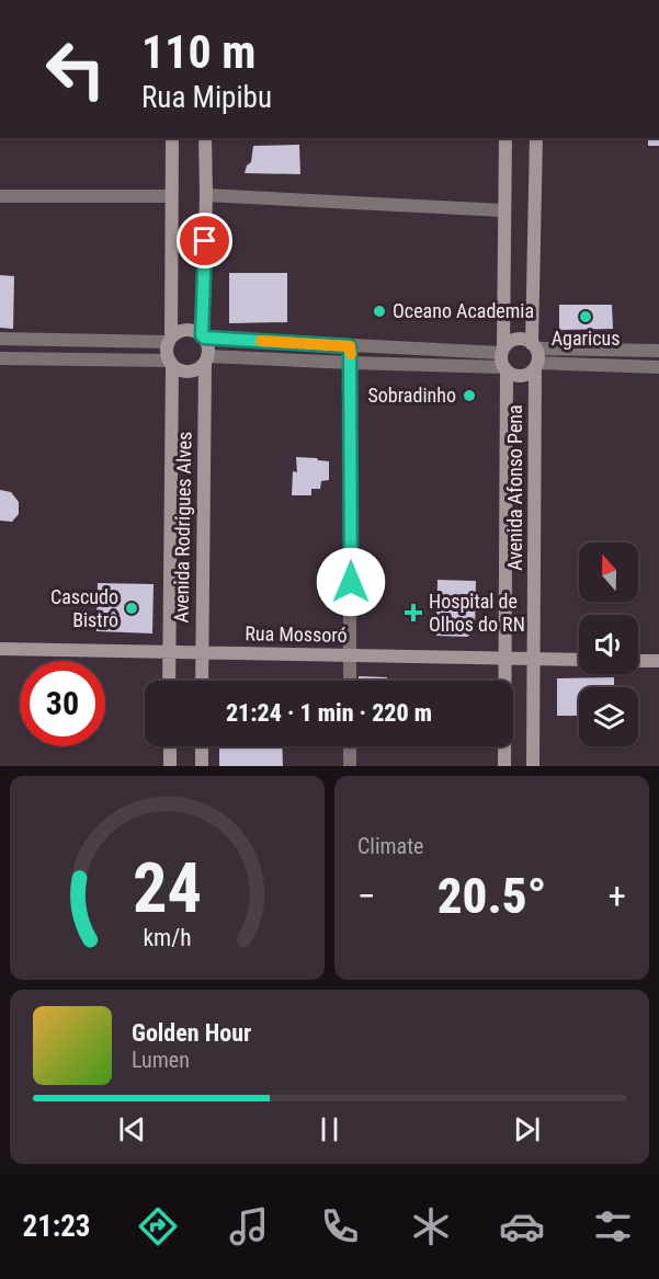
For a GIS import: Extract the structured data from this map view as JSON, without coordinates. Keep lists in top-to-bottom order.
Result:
{
  "streets": {
    "main road": ["Avenida Afonso Pena", "Avenida Rodrigues Alves", "Rua Mossoró"]
  },
  "crossings": [
    ["Avenida Afonso Pena", "Rua Mossoró"],
    ["Avenida Rodrigues Alves", "Rua Mossoró"]
  ],
  "places": {
    "other": [
      "Oceano Academia",
      "Agaricus",
      "Sobradinho",
      "Cascudo Bistrô"
    ],
    "health": ["Hospital de Olhos do RN"]
  },
  "north": "top",
  "page": {
    "turn": ["110 m", "Rua Mipibu"],
    "limit": "30",
    "trip": "21:24 · 1 min · 220 m",
    "tile": "Climate",
    "heat": ["−", "20.5°", "+"],
    "song": ["Golden Hour", "Lumen"],
    "tabs": "21:23",
    "gauge": ["24", "km/h"]
  }
}
